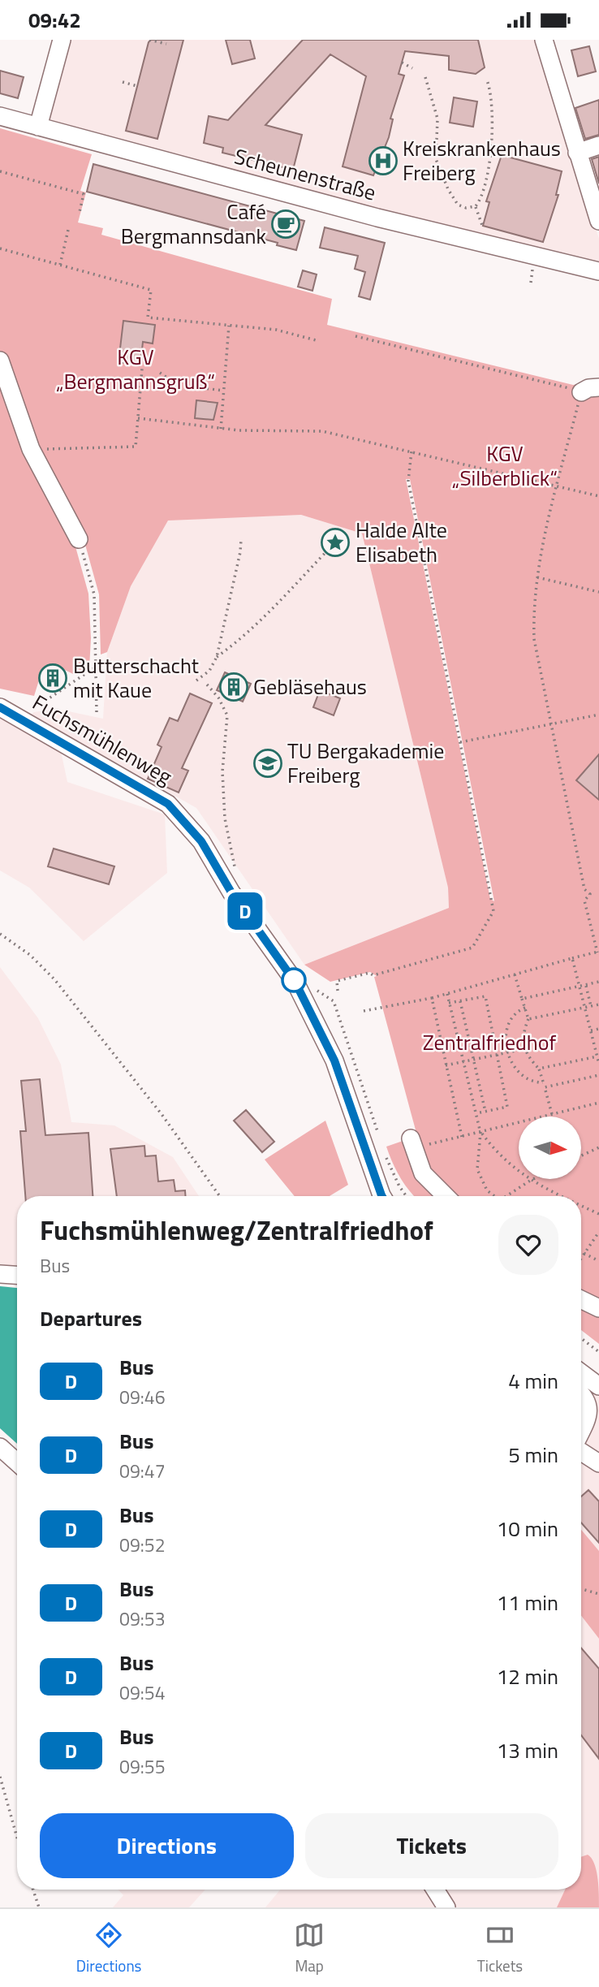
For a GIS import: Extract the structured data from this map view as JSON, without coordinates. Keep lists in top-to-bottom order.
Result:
{
  "streets": {
    "street": ["Scheunenstraße", "Fuchsmühlenweg"]
  },
  "parks": ["KGV „Bergmannsgruß“", "KGV „Silberblick“", "Zentralfriedhof"],
  "places": {
    "hospital": ["Kreiskrankenhaus Freiberg"],
    "cafe": ["Café Bergmannsdank"],
    "place": ["Halde Alte Elisabeth"],
    "building": ["Butterschacht mit Kaue", "Gebläsehaus"],
    "school or university": ["TU Bergakademie Freiberg"]
  },
  "lines": ["bus line D"],
  "north": "right",
  "page": {
    "status": "09:42",
    "on_map": "D",
    "heading": [
      ["Fuchsmühlenweg/Zentralfriedhof", "Bus"],
      "Departures"
    ],
    "list": [
      {
        "mark": "D",
        "name": "Bus",
        "note": "09:46",
        "value": "4 min"
      },
      {
        "mark": "D",
        "name": "Bus",
        "note": "09:47",
        "value": "5 min"
      },
      {
        "mark": "D",
        "name": "Bus",
        "note": "09:52",
        "value": "10 min"
      },
      {
        "mark": "D",
        "name": "Bus",
        "note": "09:53",
        "value": "11 min"
      },
      {
        "mark": "D",
        "name": "Bus",
        "note": "09:54",
        "value": "12 min"
      },
      {
        "mark": "D",
        "name": "Bus",
        "note": "09:55",
        "value": "13 min"
      }
    ],
    "buttons": ["Directions", "Tickets"],
    "tabs": ["Directions", "Map", "Tickets"]
  }
}
